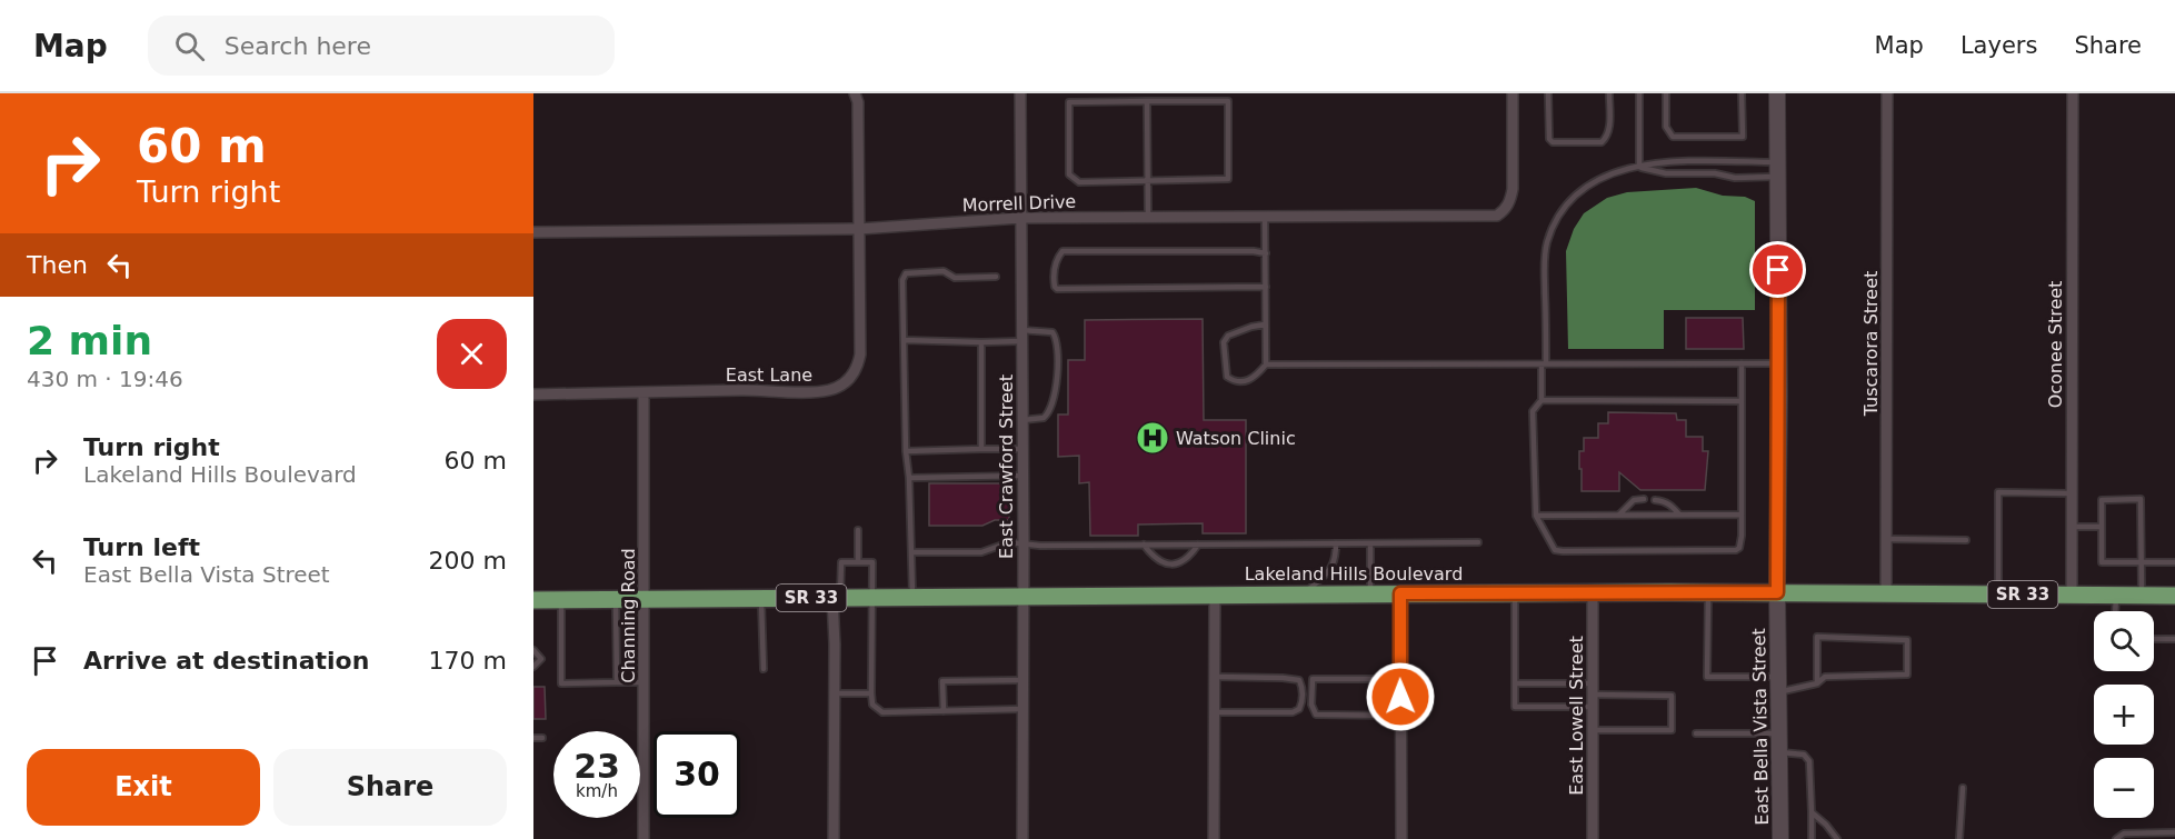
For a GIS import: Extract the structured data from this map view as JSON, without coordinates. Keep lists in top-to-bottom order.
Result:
{
  "streets": {
    "main road": ["Lakeland Hills Boulevard", "SR 33"],
    "street": [
      "Morrell Drive",
      "Tuscarora Street",
      "Oconee Street",
      "East Lane",
      "East Crawford Street",
      "Channing Road",
      "East Lowell Street",
      "East Bella Vista Street"
    ]
  },
  "crossings": [
    ["Morrell Drive", "East Lane"],
    ["Morrell Drive", "East Crawford Street"],
    ["Tuscarora Street", "Lakeland Hills Boulevard"],
    ["Oconee Street", "Lakeland Hills Boulevard"],
    ["East Lane", "Channing Road"],
    ["East Crawford Street", "Lakeland Hills Boulevard"],
    ["Lakeland Hills Boulevard", "Channing Road"],
    ["Lakeland Hills Boulevard", "East Lowell Street"],
    ["Lakeland Hills Boulevard", "East Bella Vista Street"]
  ],
  "places": {
    "hospital": ["Watson Clinic"]
  },
  "page": {
    "header": "Map",
    "search": "Search here",
    "nav": ["Map", "Layers", "Share"],
    "turn": ["60 m", "Turn right"],
    "then": "Then",
    "heading": ["2 min", "430 m · 19:46"],
    "list": [
      {
        "name": "Turn right",
        "note": "Lakeland Hills Boulevard",
        "value": "60 m"
      },
      {
        "name": "Turn left",
        "note": "East Bella Vista Street",
        "value": "200 m"
      },
      {
        "name": "Arrive at destination",
        "value": "170 m"
      }
    ],
    "map_buttons": ["+", "−"],
    "speed": "23 km/h",
    "limit": "30",
    "buttons": ["Exit", "Share"]
  }
}
